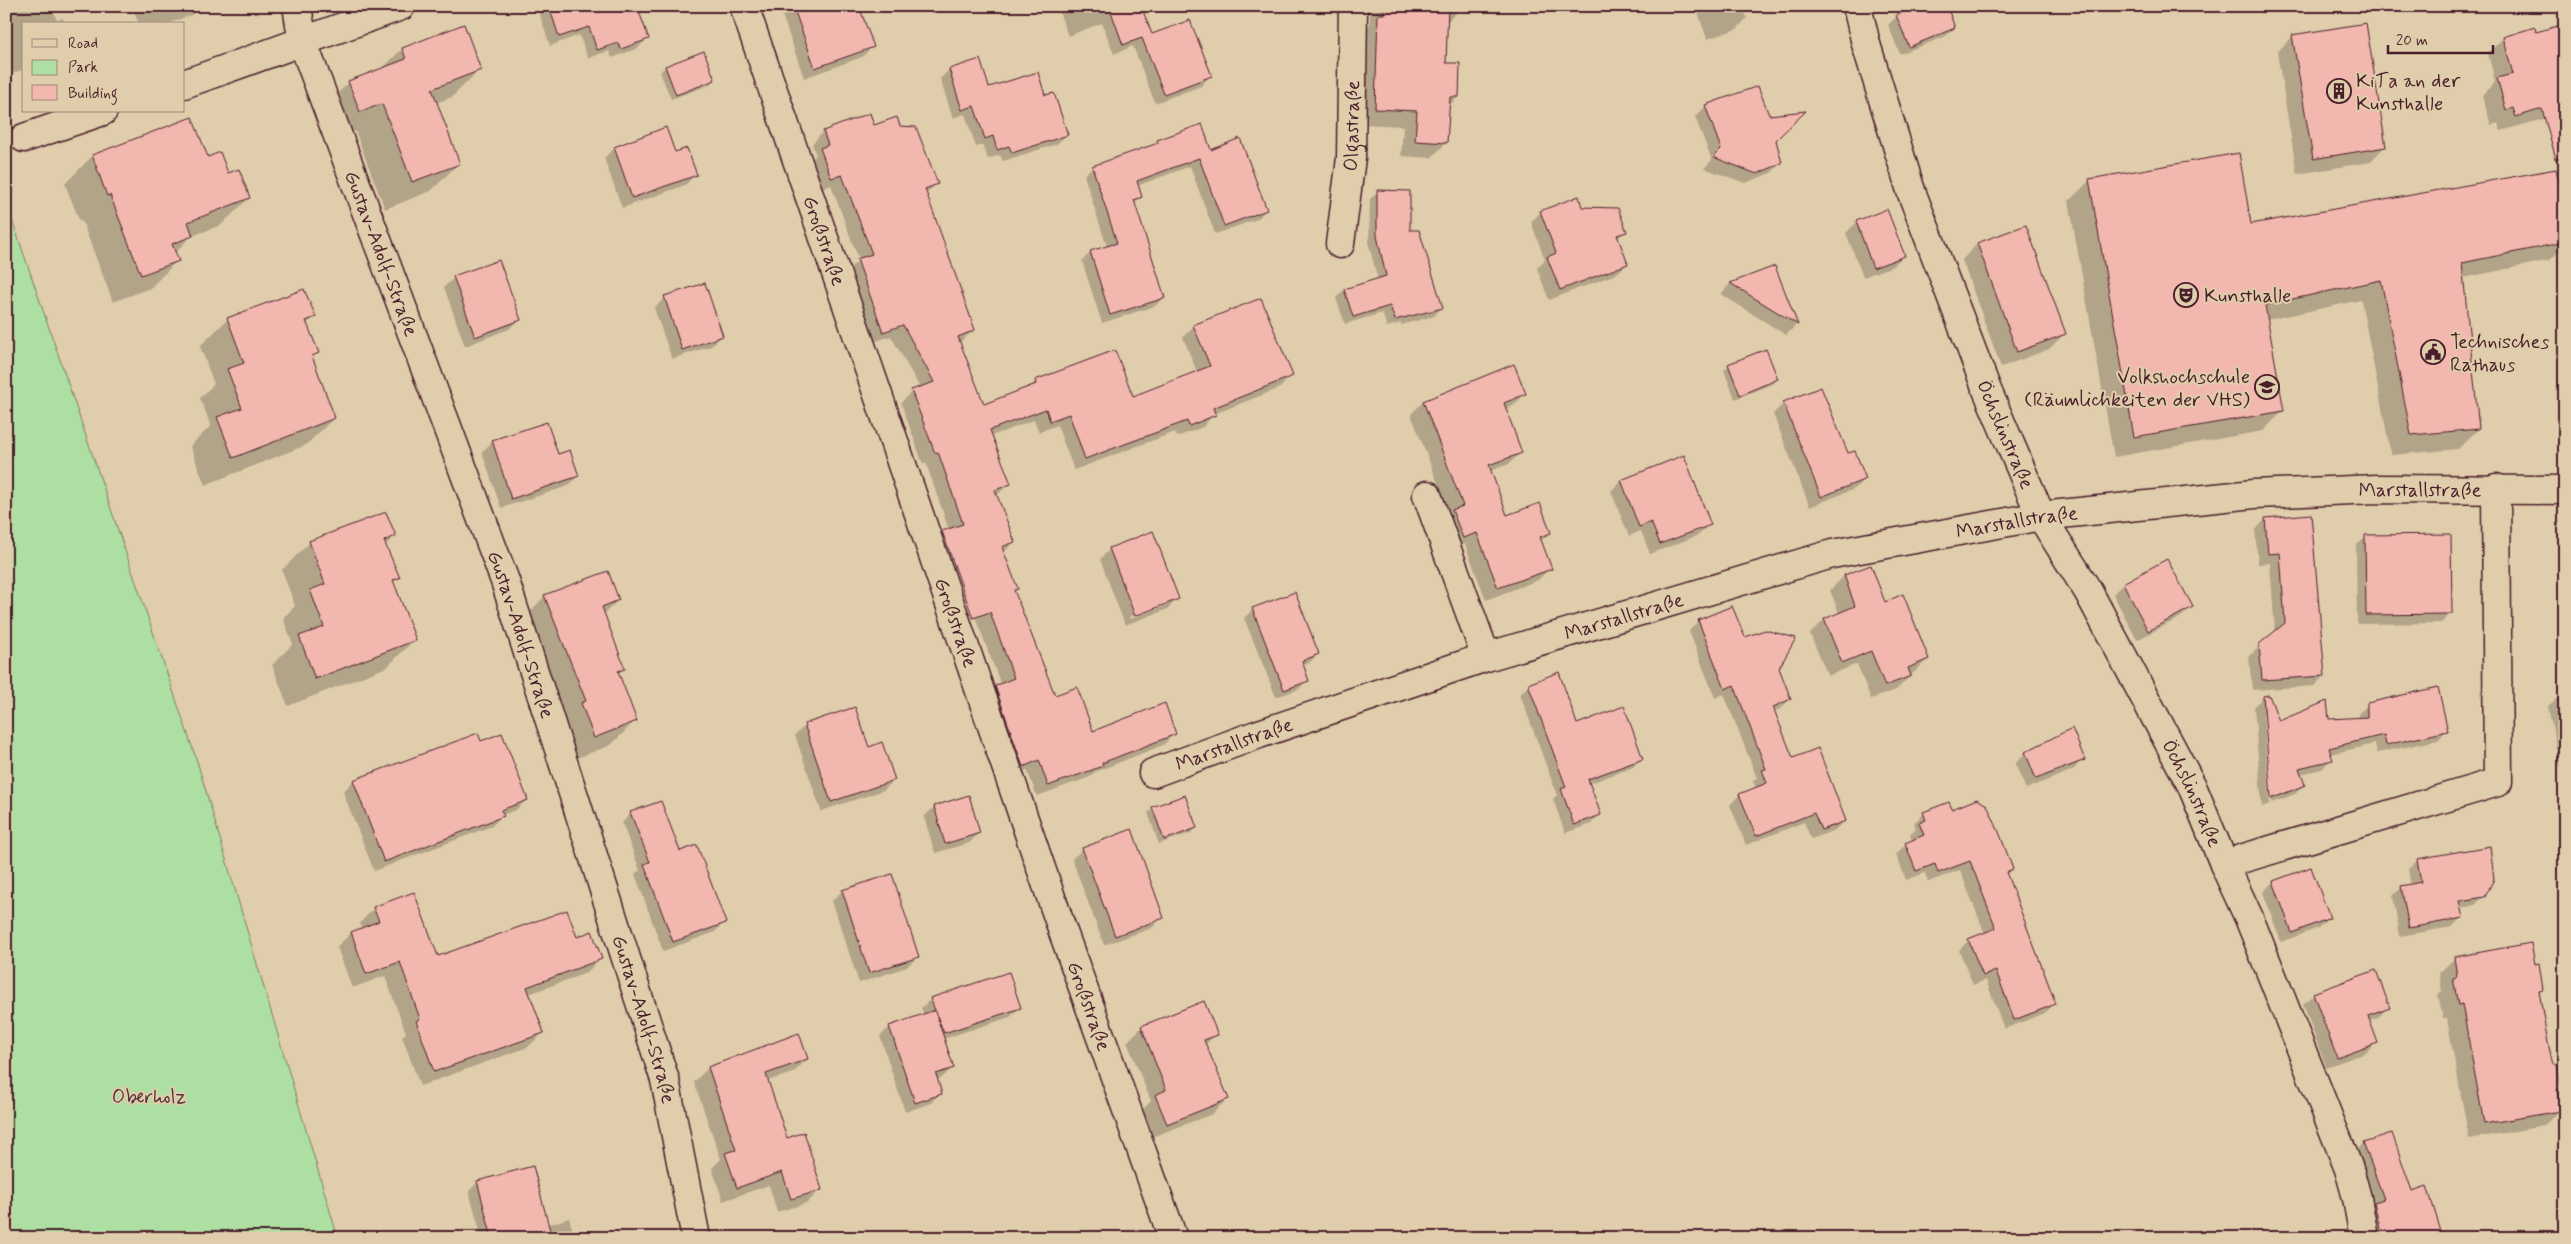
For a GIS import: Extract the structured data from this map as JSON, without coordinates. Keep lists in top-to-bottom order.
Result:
{
  "streets": {
    "street": [
      "Olgastraße",
      "Großstraße",
      "Gustav-Adolf-Straße",
      "Öchslinstraße",
      "Marstallstraße"
    ]
  },
  "crossings": [
    ["Öchslinstraße", "Marstallstraße"]
  ],
  "parks": ["Oberholz"],
  "places": {
    "building": ["KiTa an der Kunsthalle"],
    "theatre": ["Kunsthalle"],
    "public building": ["Technisches Rathaus"],
    "school or university": ["Volkshochschule (Räumlichkeiten der VHS)"]
  },
  "legend": ["Road", "Park", "Building"],
  "scale_bar": "20 m"
}
